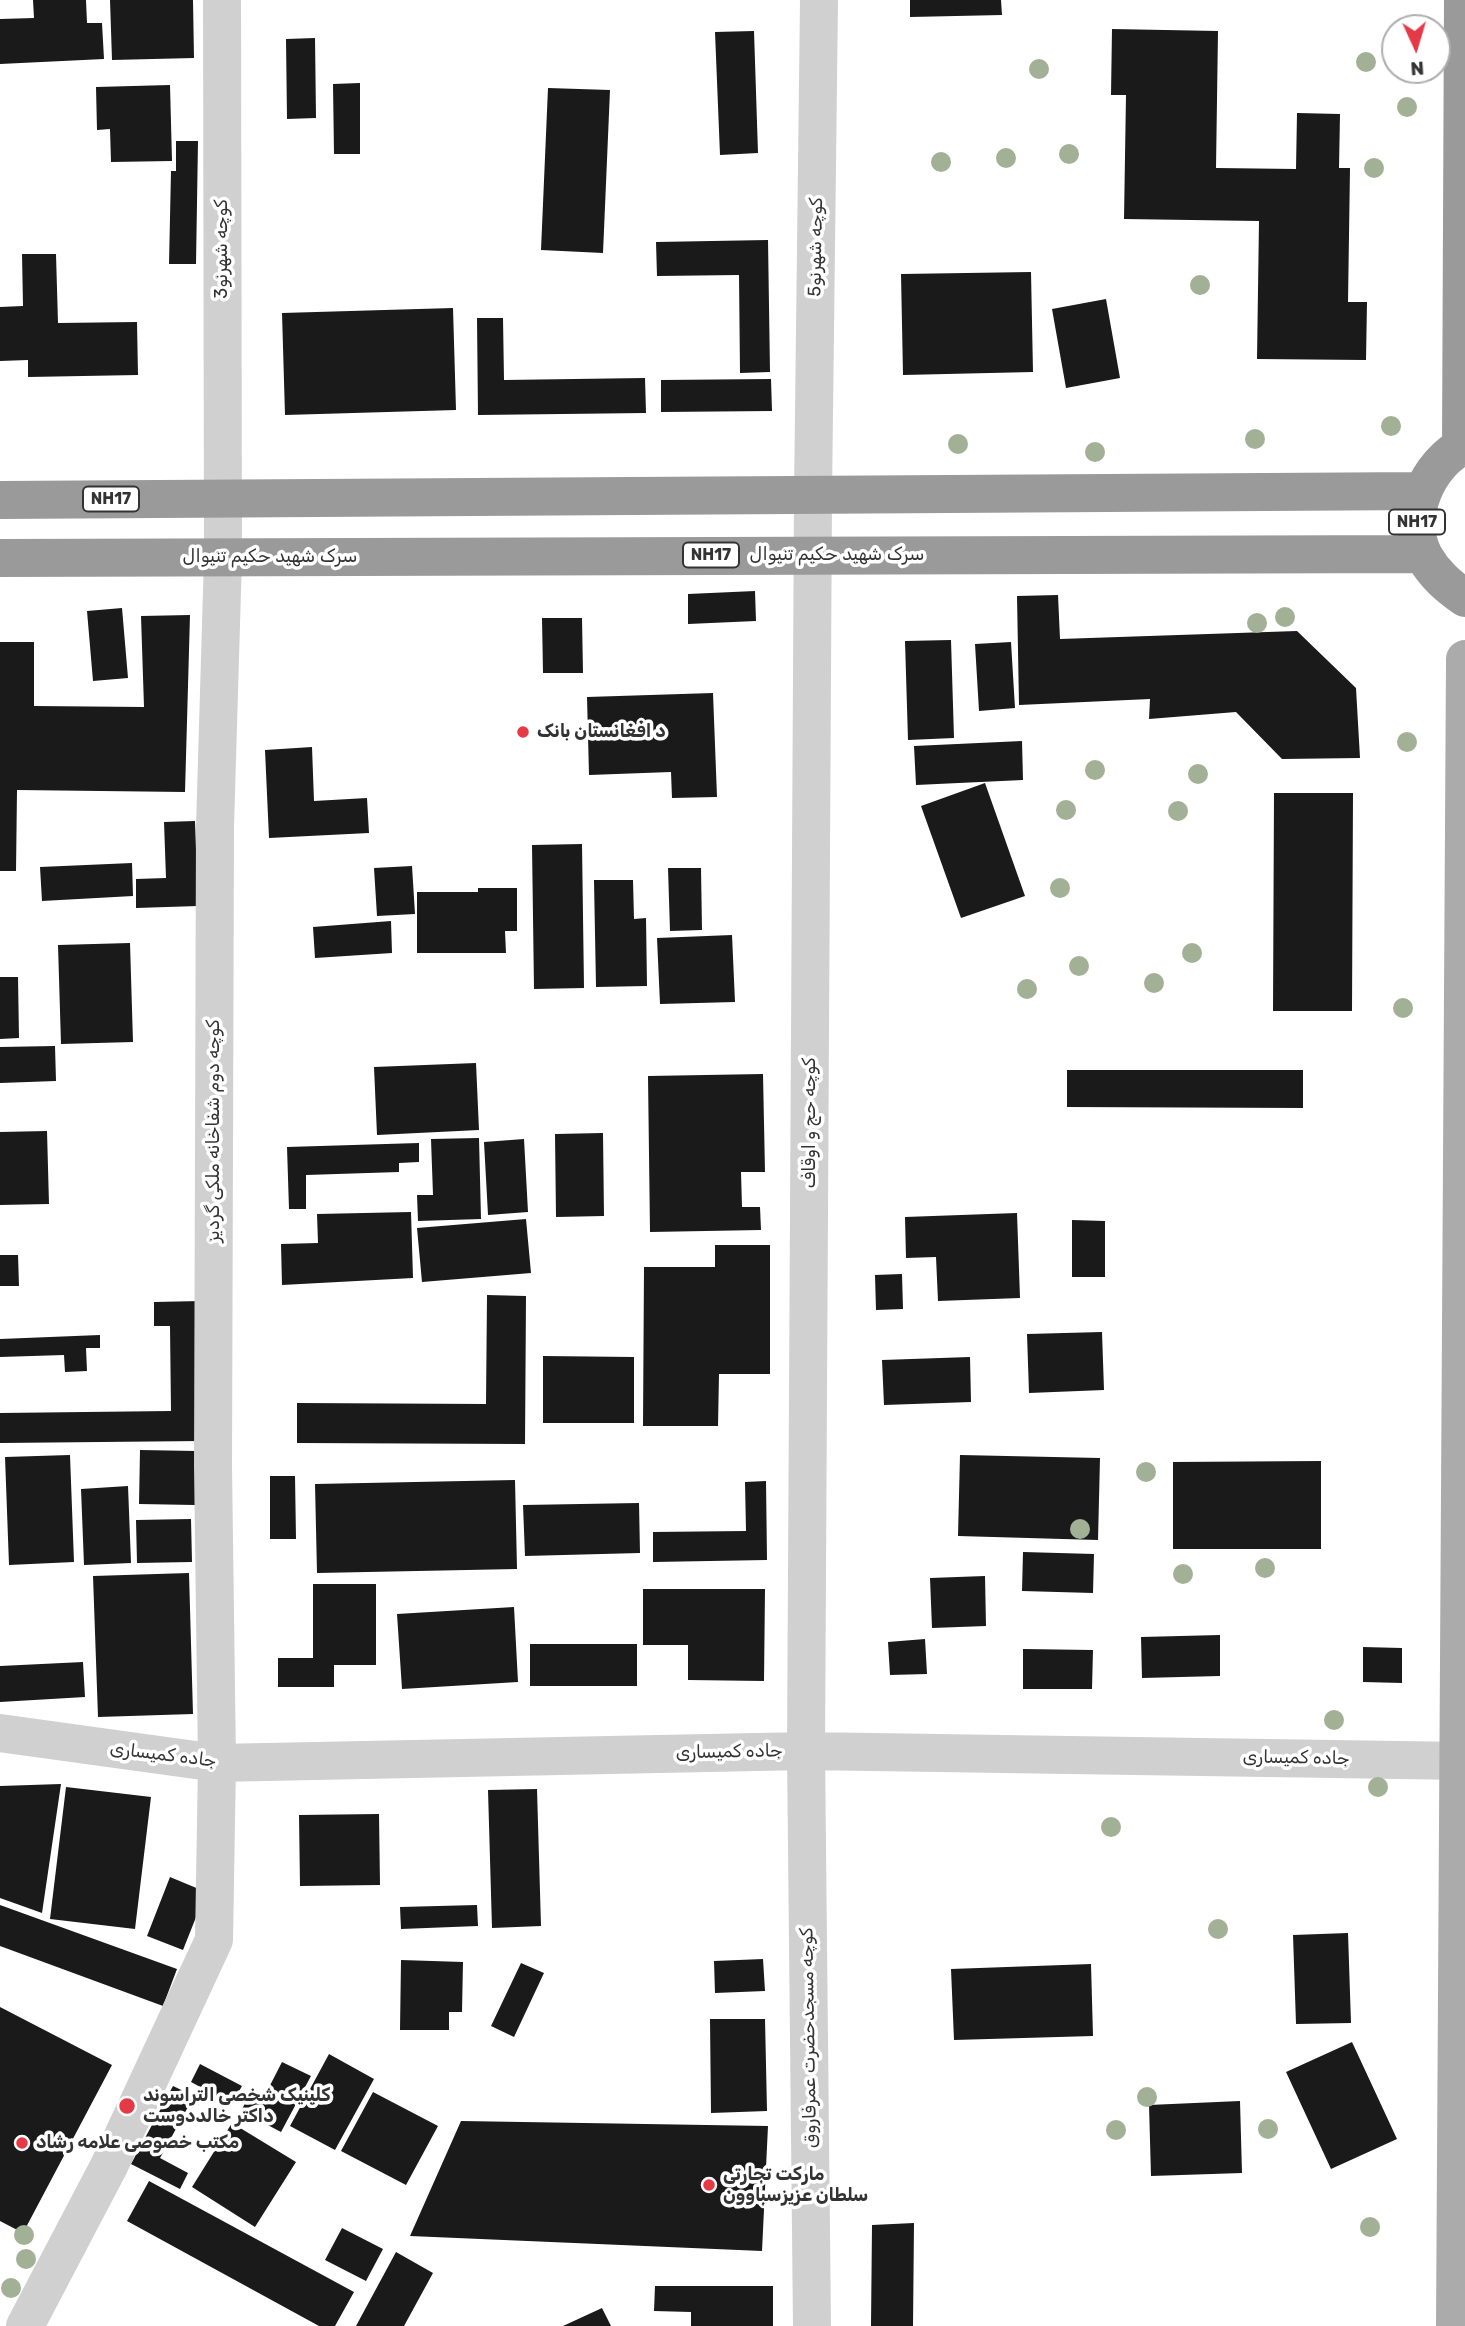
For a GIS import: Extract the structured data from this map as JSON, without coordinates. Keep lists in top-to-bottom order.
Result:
{
  "streets": {
    "highway": ["NH17", "سرک شهید حکیم تنیوال"],
    "street": [
      "کوچه شهرنو5",
      "کوچه شهرنو3",
      "کوچه حج و اوقاف",
      "کوچه دوم شفاخانه ملکی گردیز",
      "جاده کمیساری",
      "کوچه مسجدحضرت عمرفاروق"
    ]
  },
  "crossings": [
    ["کوچه شهرنو5", "NH17"],
    ["کوچه شهرنو5", "کوچه حج و اوقاف"],
    ["کوچه شهرنو3", "NH17"],
    ["کوچه شهرنو3", "کوچه دوم شفاخانه ملکی گردیز"],
    ["NH17", "سرک شهید حکیم تنیوال"],
    ["NH17", "کوچه حج و اوقاف"],
    ["NH17", "کوچه دوم شفاخانه ملکی گردیز"],
    ["سرک شهید حکیم تنیوال", "کوچه حج و اوقاف"],
    ["سرک شهید حکیم تنیوال", "کوچه دوم شفاخانه ملکی گردیز"],
    ["کوچه حج و اوقاف", "جاده کمیساری"],
    ["کوچه حج و اوقاف", "کوچه مسجدحضرت عمرفاروق"],
    ["کوچه دوم شفاخانه ملکی گردیز", "جاده کمیساری"],
    ["جاده کمیساری", "کوچه مسجدحضرت عمرفاروق"]
  ],
  "places": [
    "د افغانستان بانک",
    "کلینیک شخصی التراسوند داکتر خالددوست",
    "مکتب خصوصی علامه رشاد",
    "مارکت تجارتی سلطان عزیزسباوون"
  ],
  "north": "bottom"
}
